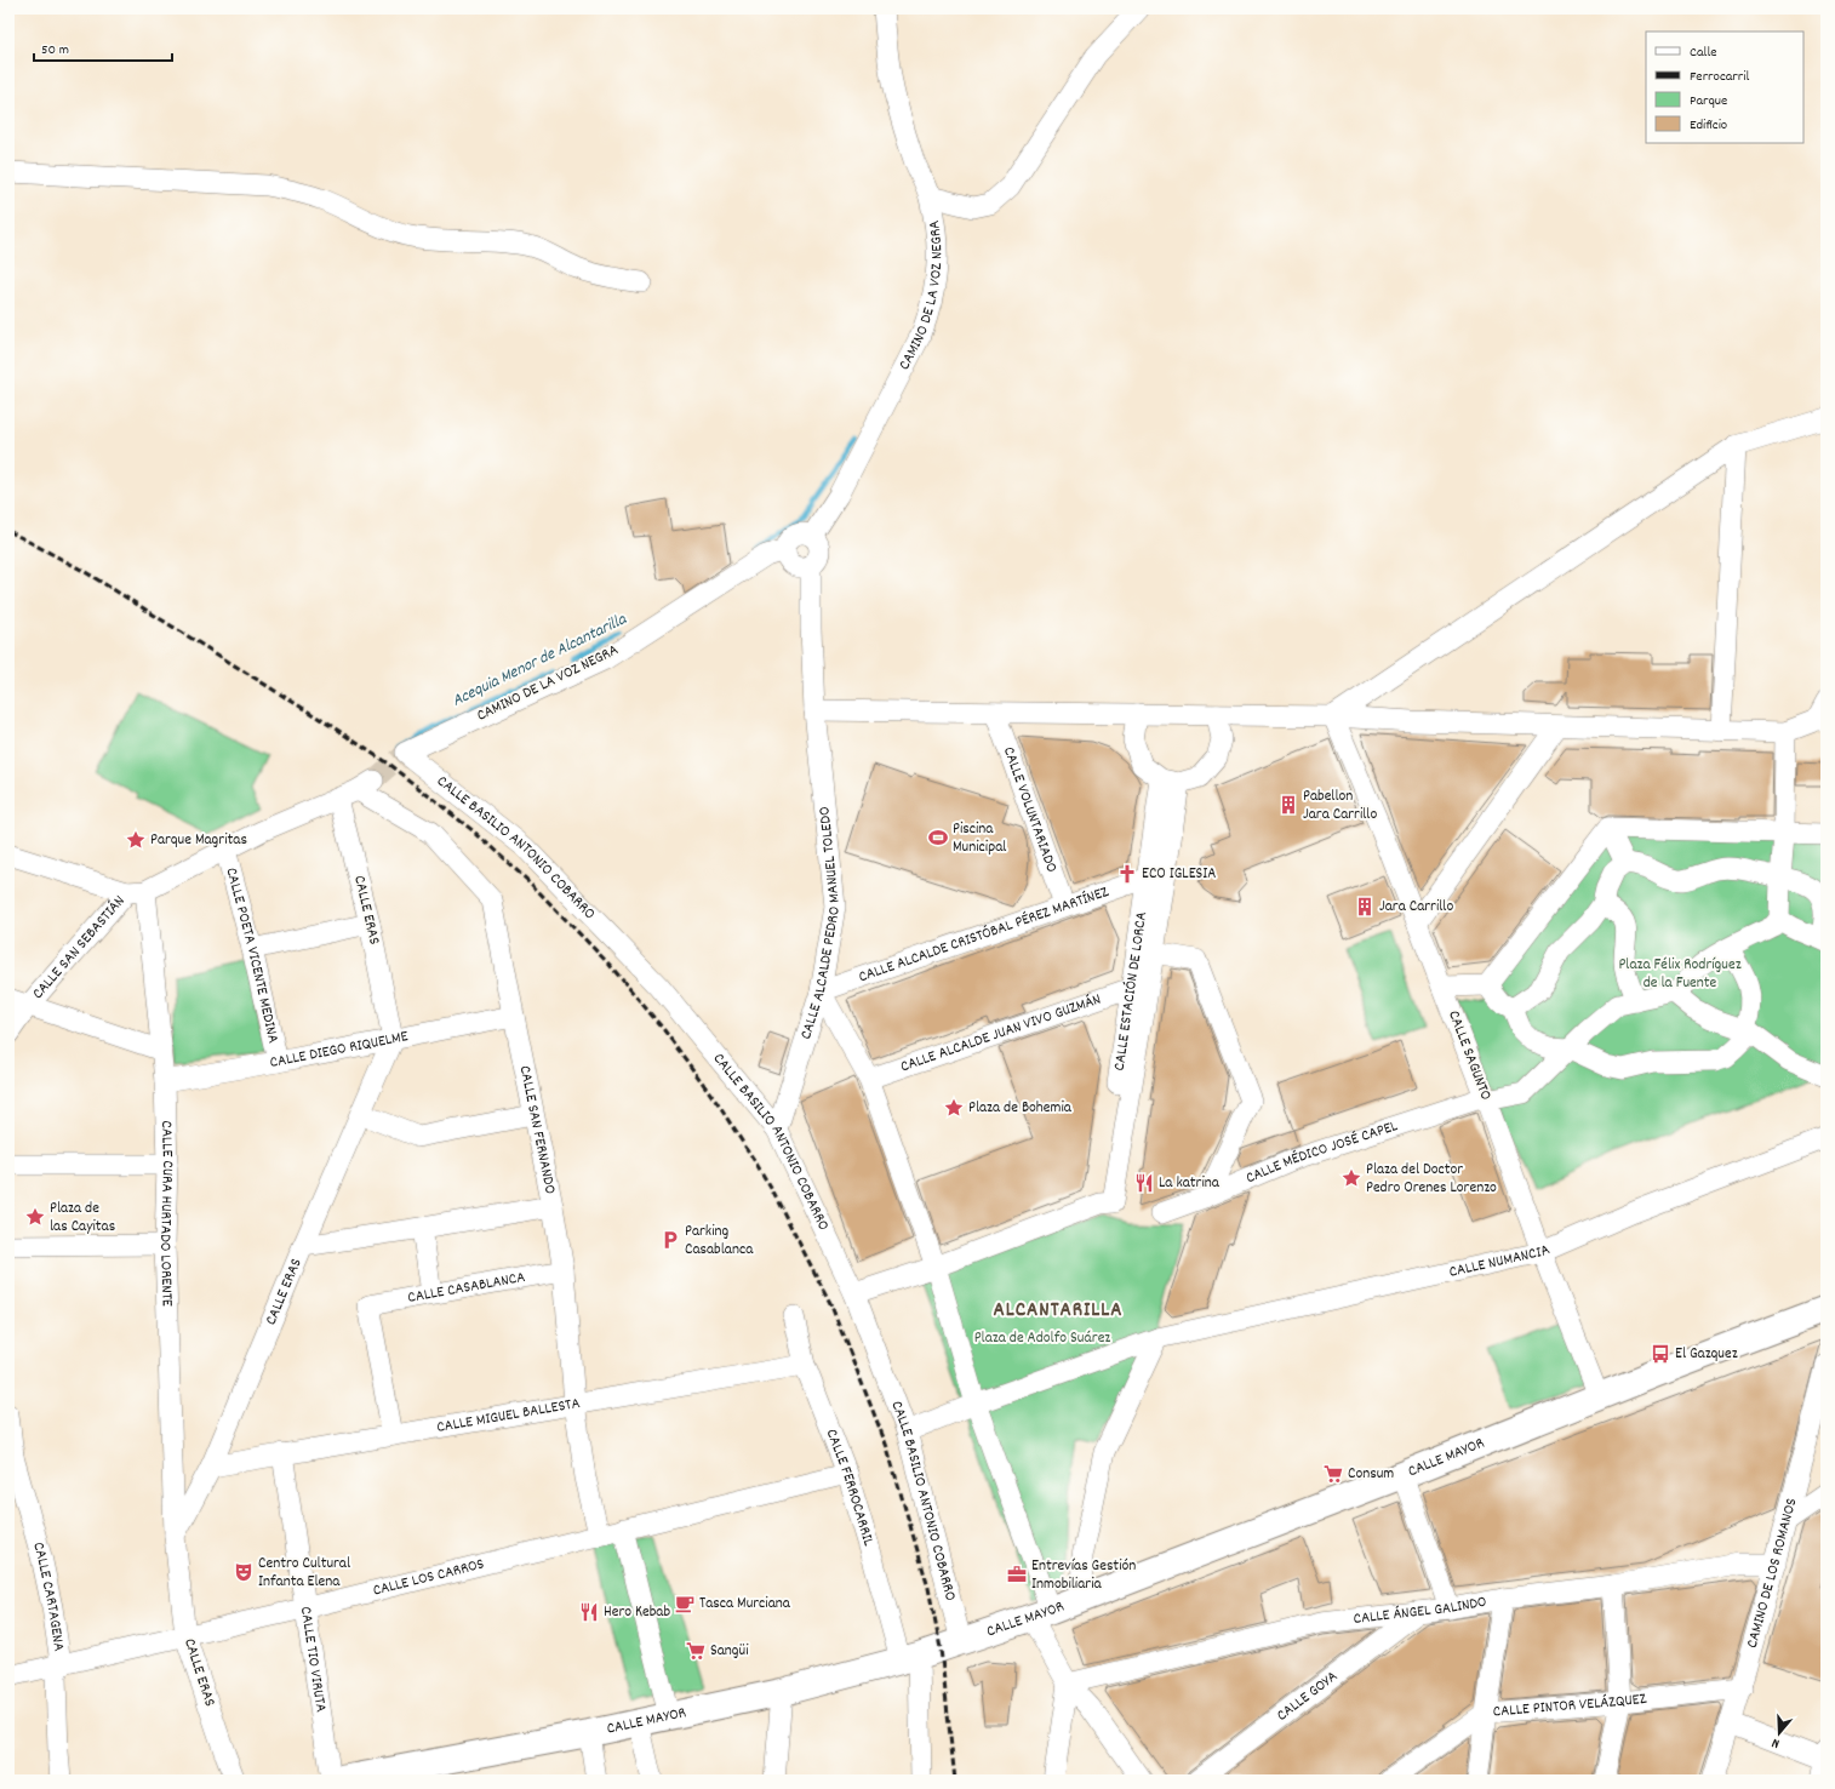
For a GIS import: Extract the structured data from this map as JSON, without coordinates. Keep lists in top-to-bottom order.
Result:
{
  "streets": {
    "main road": ["CALLE MAYOR"],
    "street": [
      "CAMINO DE LA VOZ NEGRA",
      "CALLE VOLUNTARIADO",
      "CALLE BASILIO ANTONIO COBARRO",
      "CALLE ERAS",
      "CALLE ALCALDE PEDRO MANUEL TOLEDO",
      "CALLE ALCALDE CRISTÓBAL PÉREZ MARTÍNEZ",
      "CALLE SAN SEBASTIÁN",
      "CALLE POETA VICENTE MEDINA",
      "CALLE ESTACIÓN DE LORCA",
      "CALLE ALCALDE JUAN VIVO GUZMÁN",
      "CALLE DIEGO RIQUELME",
      "CALLE SAGUNTO",
      "CALLE SAN FERNANDO",
      "CALLE MÉDICO JOSÉ CAPEL",
      "CALLE CURA HURTADO LORENTE",
      "CALLE NUMANCIA",
      "CALLE CASABLANCA",
      "CALLE MIGUEL BALLESTA",
      "CALLE FERROCARRIL",
      "CAMINO DE LOS ROMANOS",
      "CALLE LOS CARROS",
      "CALLE CARTAGENA",
      "CALLE ÁNGEL GALINDO",
      "CALLE TIO VIRUTA",
      "CALLE GOYA",
      "CALLE PINTOR VELÁZQUEZ"
    ]
  },
  "crossings": [
    ["CAMINO DE LA VOZ NEGRA", "CALLE BASILIO ANTONIO COBARRO"],
    ["CAMINO DE LA VOZ NEGRA", "CALLE ALCALDE PEDRO MANUEL TOLEDO"],
    ["CALLE VOLUNTARIADO", "CALLE ALCALDE CRISTÓBAL PÉREZ MARTÍNEZ"],
    ["CALLE BASILIO ANTONIO COBARRO", "CALLE ALCALDE PEDRO MANUEL TOLEDO"],
    ["CALLE BASILIO ANTONIO COBARRO", "CALLE NUMANCIA"],
    ["CALLE BASILIO ANTONIO COBARRO", "CALLE MAYOR"],
    ["CALLE ERAS", "CALLE SAN SEBASTIÁN"],
    ["CALLE ERAS", "CALLE DIEGO RIQUELME"],
    ["CALLE ERAS", "CALLE CURA HURTADO LORENTE"],
    ["CALLE ERAS", "CALLE MIGUEL BALLESTA"],
    ["CALLE ERAS", "CALLE LOS CARROS"],
    ["CALLE ALCALDE PEDRO MANUEL TOLEDO", "CALLE ALCALDE CRISTÓBAL PÉREZ MARTÍNEZ"],
    ["CALLE ALCALDE CRISTÓBAL PÉREZ MARTÍNEZ", "CALLE ESTACIÓN DE LORCA"],
    ["CALLE SAN SEBASTIÁN", "CALLE POETA VICENTE MEDINA"],
    ["CALLE SAN SEBASTIÁN", "CALLE SAN FERNANDO"],
    ["CALLE SAN SEBASTIÁN", "CALLE CURA HURTADO LORENTE"],
    ["CALLE POETA VICENTE MEDINA", "CALLE DIEGO RIQUELME"],
    ["CALLE ESTACIÓN DE LORCA", "CALLE ALCALDE JUAN VIVO GUZMÁN"],
    ["CALLE DIEGO RIQUELME", "CALLE SAN FERNANDO"],
    ["CALLE DIEGO RIQUELME", "CALLE CURA HURTADO LORENTE"],
    ["CALLE SAGUNTO", "CALLE MÉDICO JOSÉ CAPEL"],
    ["CALLE SAGUNTO", "CALLE NUMANCIA"],
    ["CALLE SAGUNTO", "CALLE MAYOR"],
    ["CALLE SAN FERNANDO", "CALLE CASABLANCA"],
    ["CALLE SAN FERNANDO", "CALLE MIGUEL BALLESTA"],
    ["CALLE SAN FERNANDO", "CALLE LOS CARROS"],
    ["CALLE CASABLANCA", "CALLE MIGUEL BALLESTA"],
    ["CALLE MIGUEL BALLESTA", "CALLE FERROCARRIL"],
    ["CALLE MIGUEL BALLESTA", "CALLE TIO VIRUTA"],
    ["CALLE MAYOR", "CALLE FERROCARRIL"],
    ["CALLE MAYOR", "CALLE TIO VIRUTA"],
    ["CALLE FERROCARRIL", "CALLE LOS CARROS"],
    ["CAMINO DE LOS ROMANOS", "CALLE ÁNGEL GALINDO"],
    ["CAMINO DE LOS ROMANOS", "CALLE PINTOR VELÁZQUEZ"],
    ["CALLE LOS CARROS", "CALLE CARTAGENA"],
    ["CALLE LOS CARROS", "CALLE TIO VIRUTA"],
    ["CALLE ÁNGEL GALINDO", "CALLE GOYA"]
  ],
  "districts": ["ALCANTARILLA"],
  "water": ["Acequia Menor de Alcantarilla"],
  "parks": ["Plaza Félix Rodríguez de la Fuente", "Plaza de Adolfo Suárez"],
  "places": {
    "building": ["Pabellon Jara Carrillo", "Jara Carrillo"],
    "sports": ["Piscina Municipal"],
    "place": [
      "Parque Magritas",
      "Plaza de Bohemia",
      "Plaza del Doctor Pedro Orenes Lorenzo",
      "Plaza de las Cayitas"
    ],
    "church": ["ECO IGLESIA"],
    "restaurant": ["La katrina", "Hero Kebab"],
    "parking": ["Parking Casablanca"],
    "bus stop": ["El Gazquez"],
    "supermarket": ["Consum", "Sangüi"],
    "theatre": ["Centro Cultural Infanta Elena"],
    "office": ["Entrevías Gestión Inmobiliaria"],
    "cafe": ["Tasca Murciana"]
  },
  "legend": [
    "Calle",
    "Ferrocarril",
    "Parque",
    "Edificio"
  ],
  "scale_bar": "50 m",
  "north": "bottom"
}
